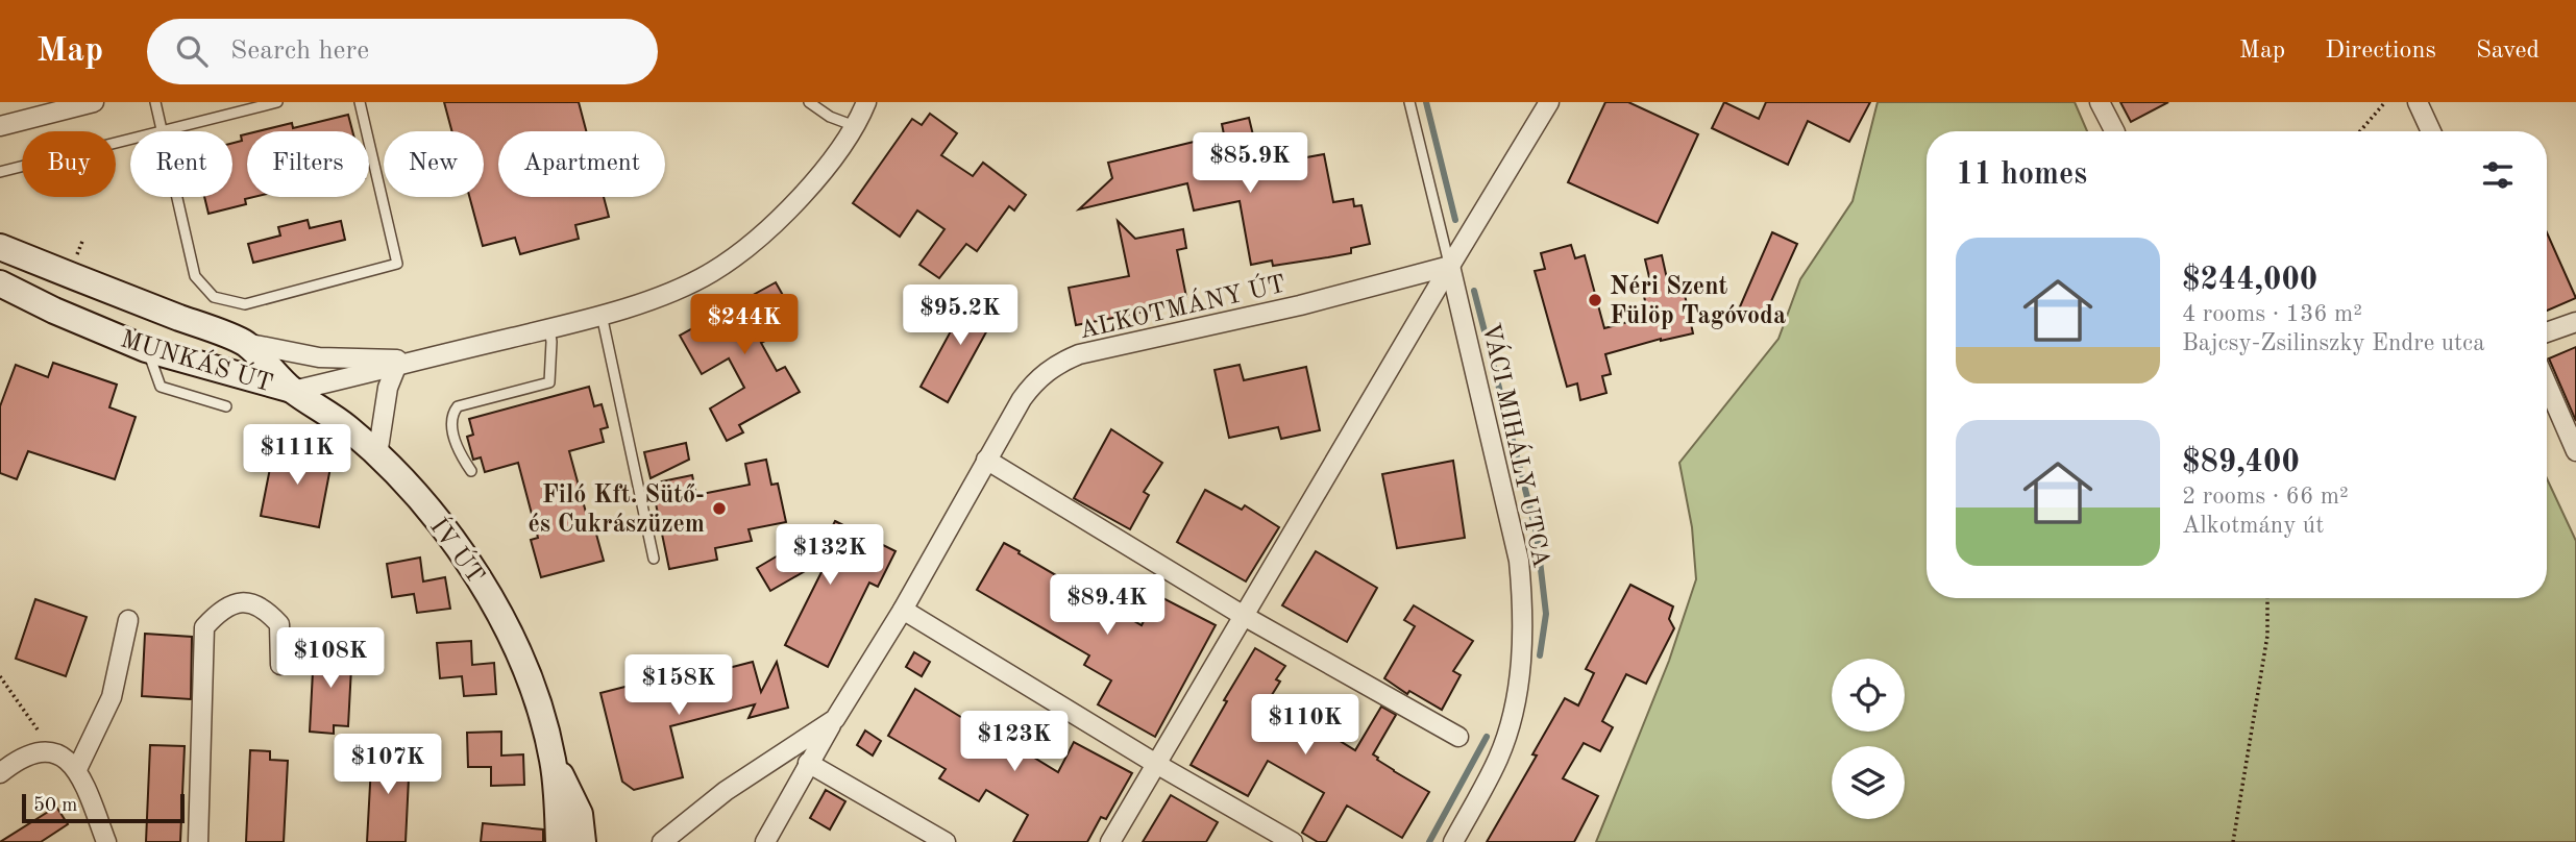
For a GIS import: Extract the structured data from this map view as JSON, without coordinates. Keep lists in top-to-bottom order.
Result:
{
  "streets": {
    "main road": ["MUNKÁS ÚT", "ÍV ÚT"],
    "street": ["ALKOTMÁNY ÚT", "VÁCI MIHÁLY UTCA"]
  },
  "crossings": [
    ["ALKOTMÁNY ÚT", "VÁCI MIHÁLY UTCA"],
    ["MUNKÁS ÚT", "ÍV ÚT"]
  ],
  "places": ["Néri Szent Fülöp Tagóvoda", "Filó Kft. Sütő- és Cukrászüzem"],
  "scale_bar": "50 m",
  "page": {
    "header": "Map",
    "search": "Search here",
    "nav": ["Map", "Directions", "Saved"],
    "chip": [
      "Buy",
      "Rent",
      "Filters",
      "New",
      "Apartment"
    ],
    "heading": "11 homes",
    "price": [
      "$85.9K",
      "$95.2K",
      "$244K",
      "$111K",
      "$132K",
      "$89.4K",
      "$108K",
      "$158K",
      "$110K",
      "$123K",
      "$107K"
    ],
    "list": [
      {
        "name": "$244,000",
        "note": "4 rooms · 136 m² · Bajcsy-Zsilinszky Endre utca"
      },
      {
        "name": "$89,400",
        "note": "2 rooms · 66 m² · Alkotmány út"
      }
    ],
    "scale": "50 m"
  }
}
